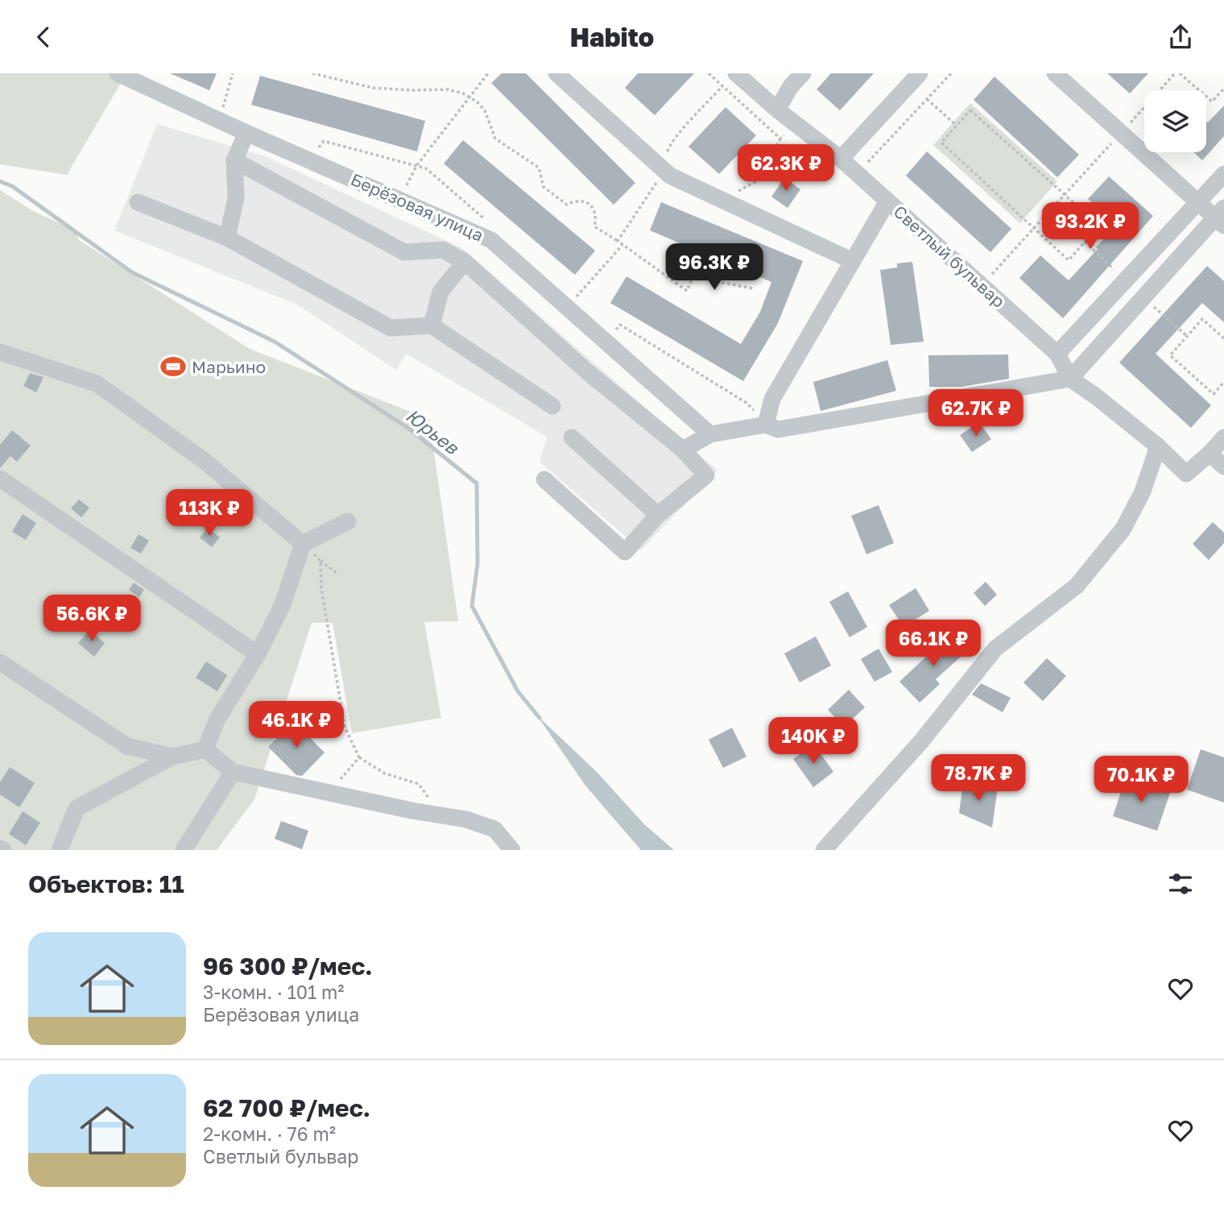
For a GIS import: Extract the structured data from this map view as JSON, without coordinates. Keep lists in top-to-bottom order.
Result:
{
  "streets": {
    "street": ["Берёзовая улица", "Светлый бульвар"]
  },
  "water": ["Юрьев"],
  "places": {
    "sports": ["Марьино"]
  },
  "page": {
    "header": "Habito",
    "price": [
      "62.3K ₽",
      "93.2K ₽",
      "96.3K ₽",
      "62.7K ₽",
      "113K ₽",
      "56.6K ₽",
      "66.1K ₽",
      "46.1K ₽",
      "140K ₽",
      "78.7K ₽",
      "70.1K ₽"
    ],
    "heading": "Объектов: 11",
    "list": [
      {
        "name": "96 300 ₽/мес.",
        "note": "3-комн. · 101 m² · Берёзовая улица"
      },
      {
        "name": "62 700 ₽/мес.",
        "note": "2-комн. · 76 m² · Светлый бульвар"
      }
    ]
  }
}
